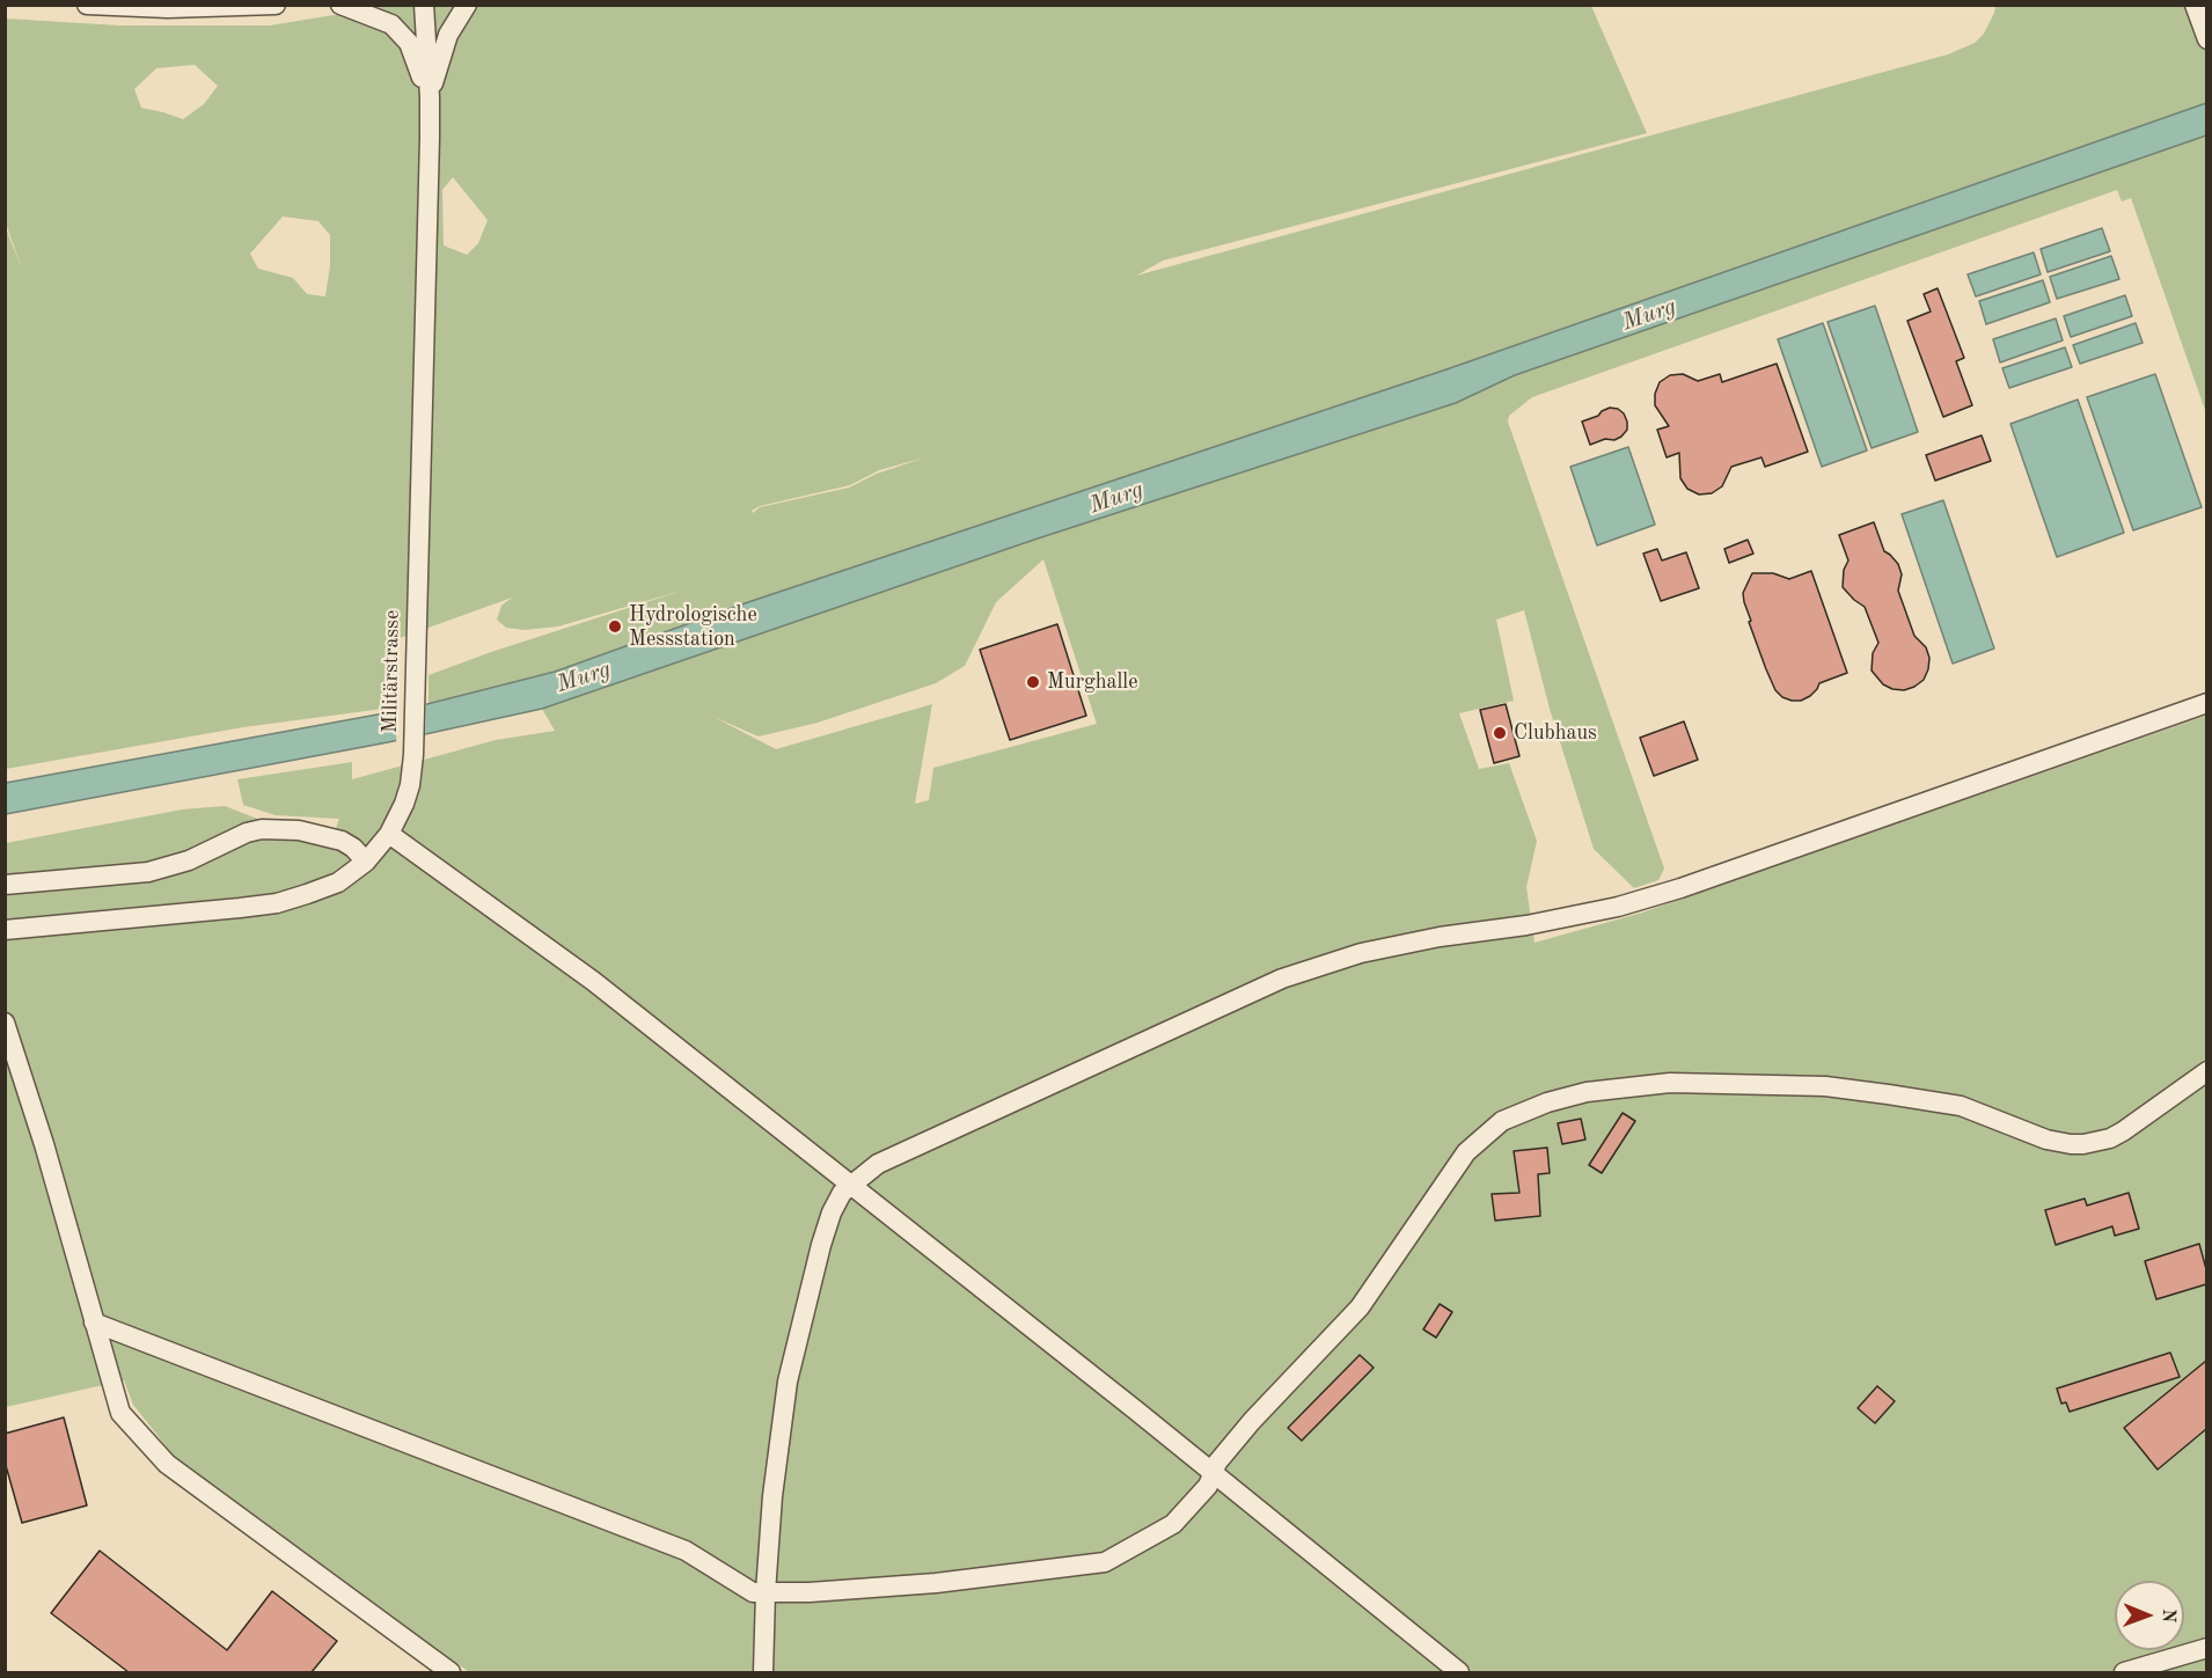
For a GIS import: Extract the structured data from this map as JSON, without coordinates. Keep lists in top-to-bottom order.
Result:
{
  "streets": {
    "street": ["Militärstrasse"]
  },
  "water": ["Murg"],
  "places": ["Hydrologische Messstation", "Murghalle", "Clubhaus"],
  "north": "right"
}
